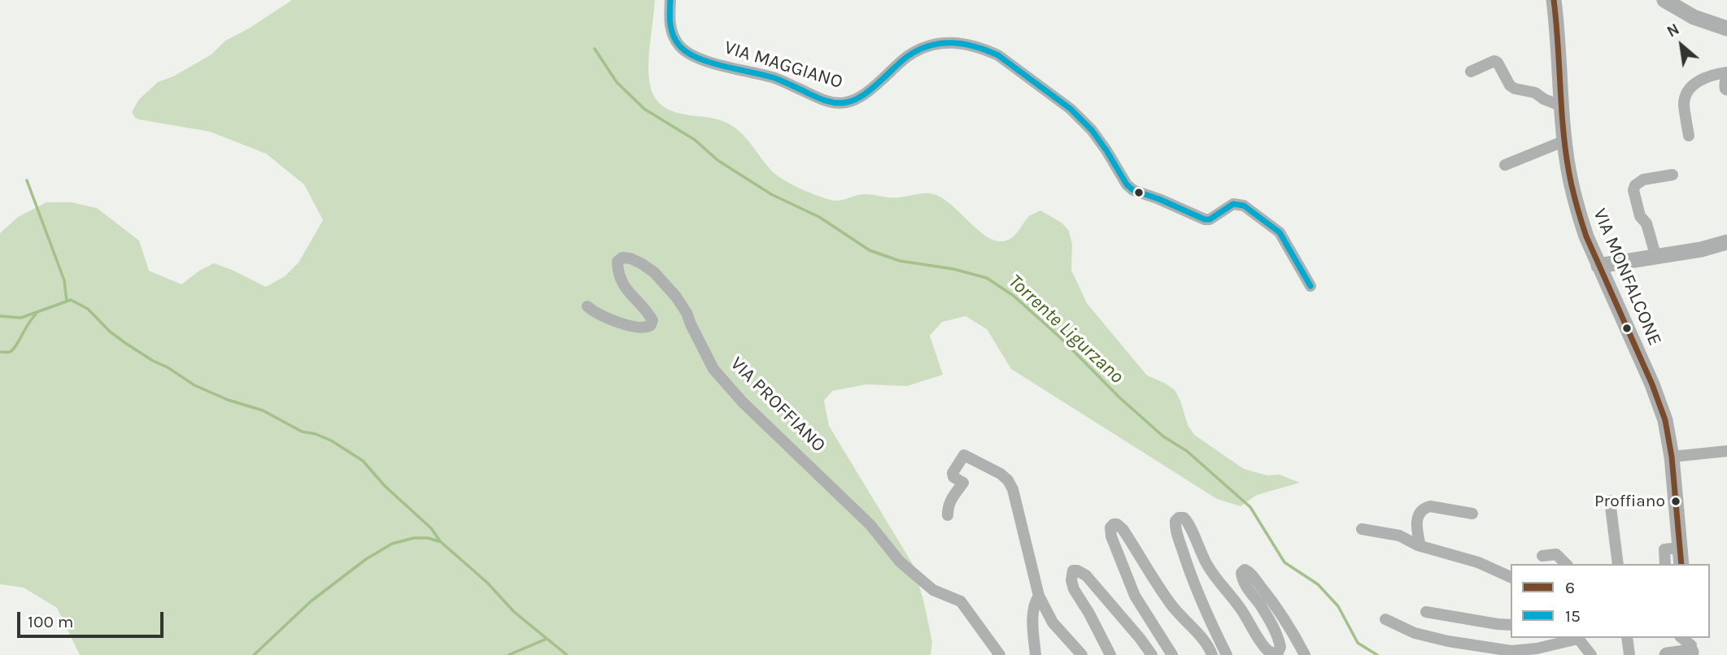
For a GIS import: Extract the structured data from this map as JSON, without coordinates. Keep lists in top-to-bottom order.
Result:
{
  "streets": {
    "main road": ["VIA MONFALCONE"],
    "street": ["VIA MAGGIANO", "VIA PROFFIANO"]
  },
  "water": ["Torrente Ligurzano"],
  "places": ["Proffiano"],
  "lines": ["transit line 6", "transit line 15"],
  "legend": ["6", "15"],
  "scale_bar": "100 m",
  "north": "top left"
}
